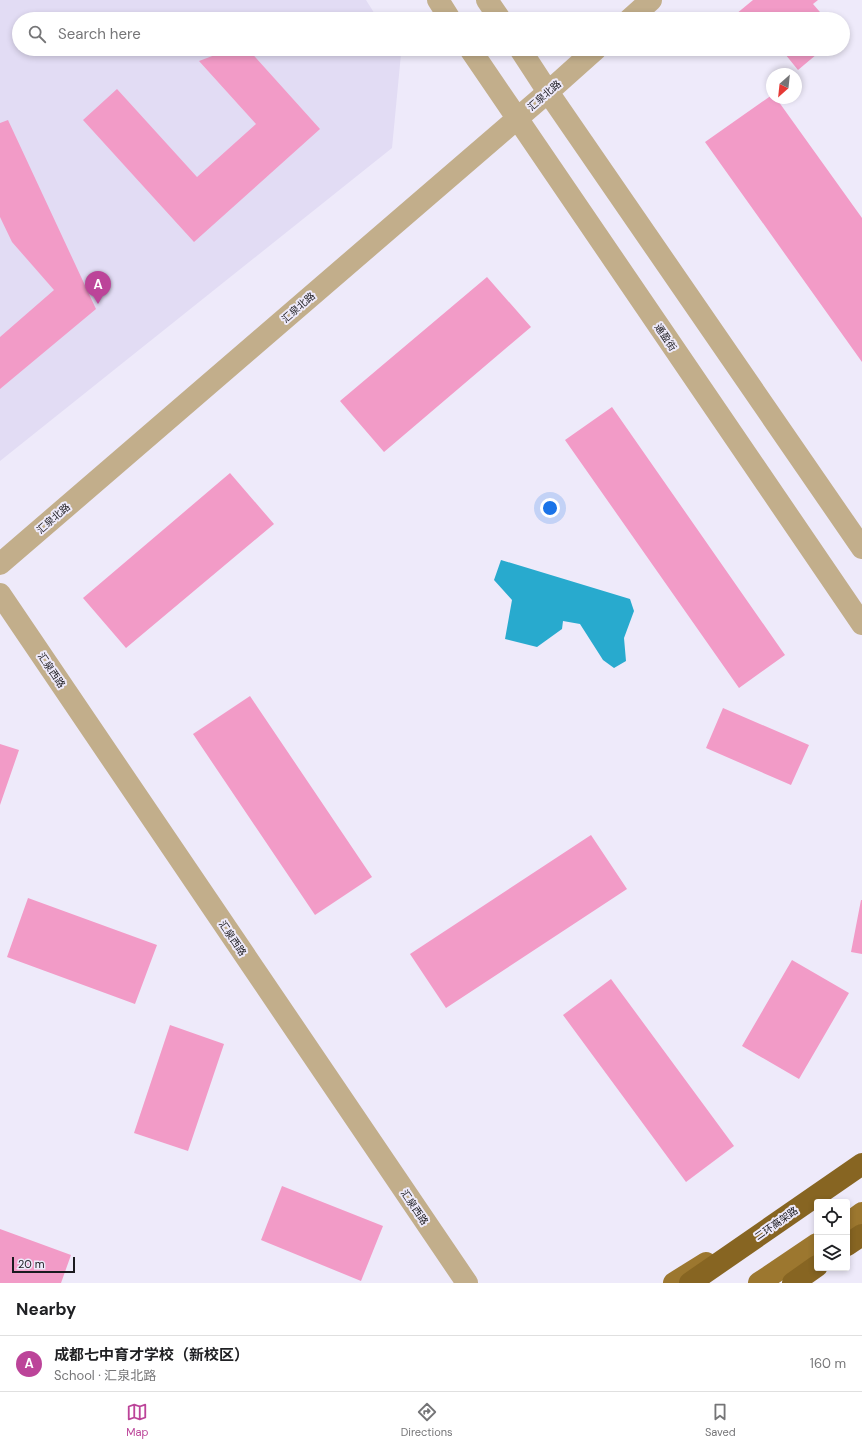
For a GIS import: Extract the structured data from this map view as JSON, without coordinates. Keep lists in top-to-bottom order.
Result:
{
  "streets": {
    "highway": ["二环高架路"],
    "street": ["汇泉北路", "通盈街", "汇泉西路"]
  },
  "crossings": [
    ["汇泉北路", "通盈街"]
  ],
  "scale_bar": "20 m",
  "north": "bottom left",
  "page": {
    "search": "Search here",
    "pins": "A",
    "scale": "20 m",
    "heading": "Nearby",
    "list": [
      {
        "mark": "A",
        "name": "成都七中育才学校（新校区）",
        "note": "School · 汇泉北路",
        "value": "160 m"
      }
    ],
    "nav": ["Map", "Directions", "Saved"]
  }
}
